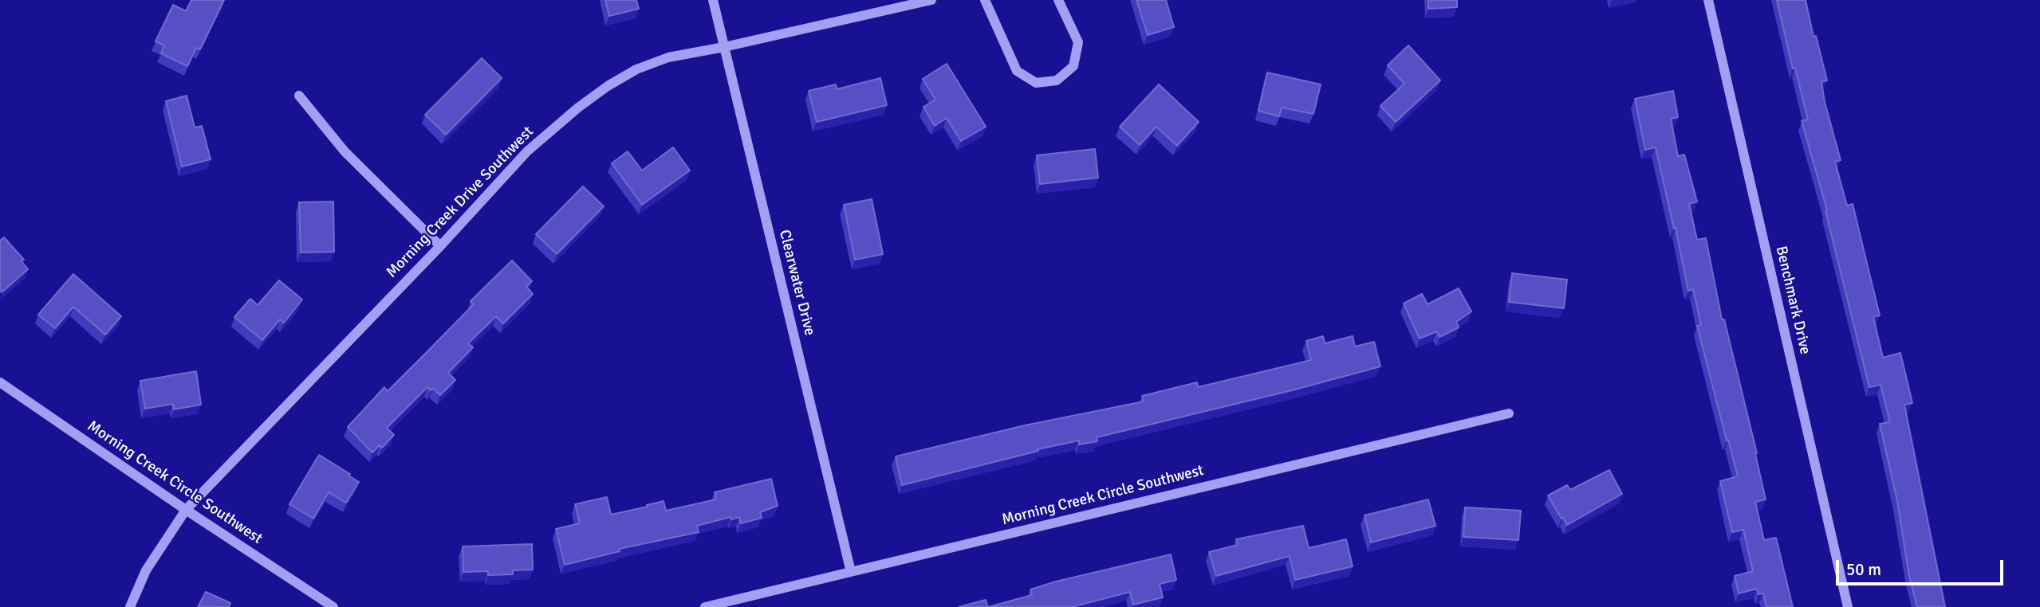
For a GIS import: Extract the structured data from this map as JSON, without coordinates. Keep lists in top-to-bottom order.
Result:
{
  "streets": {
    "street": [
      "Morning Creek Drive Southwest",
      "Clearwater Drive",
      "Benchmark Drive",
      "Morning Creek Circle Southwest"
    ]
  },
  "crossings": [
    ["Morning Creek Drive Southwest", "Clearwater Drive"],
    ["Morning Creek Drive Southwest", "Morning Creek Circle Southwest"],
    ["Clearwater Drive", "Morning Creek Circle Southwest"]
  ],
  "scale_bar": "50 m"
}
